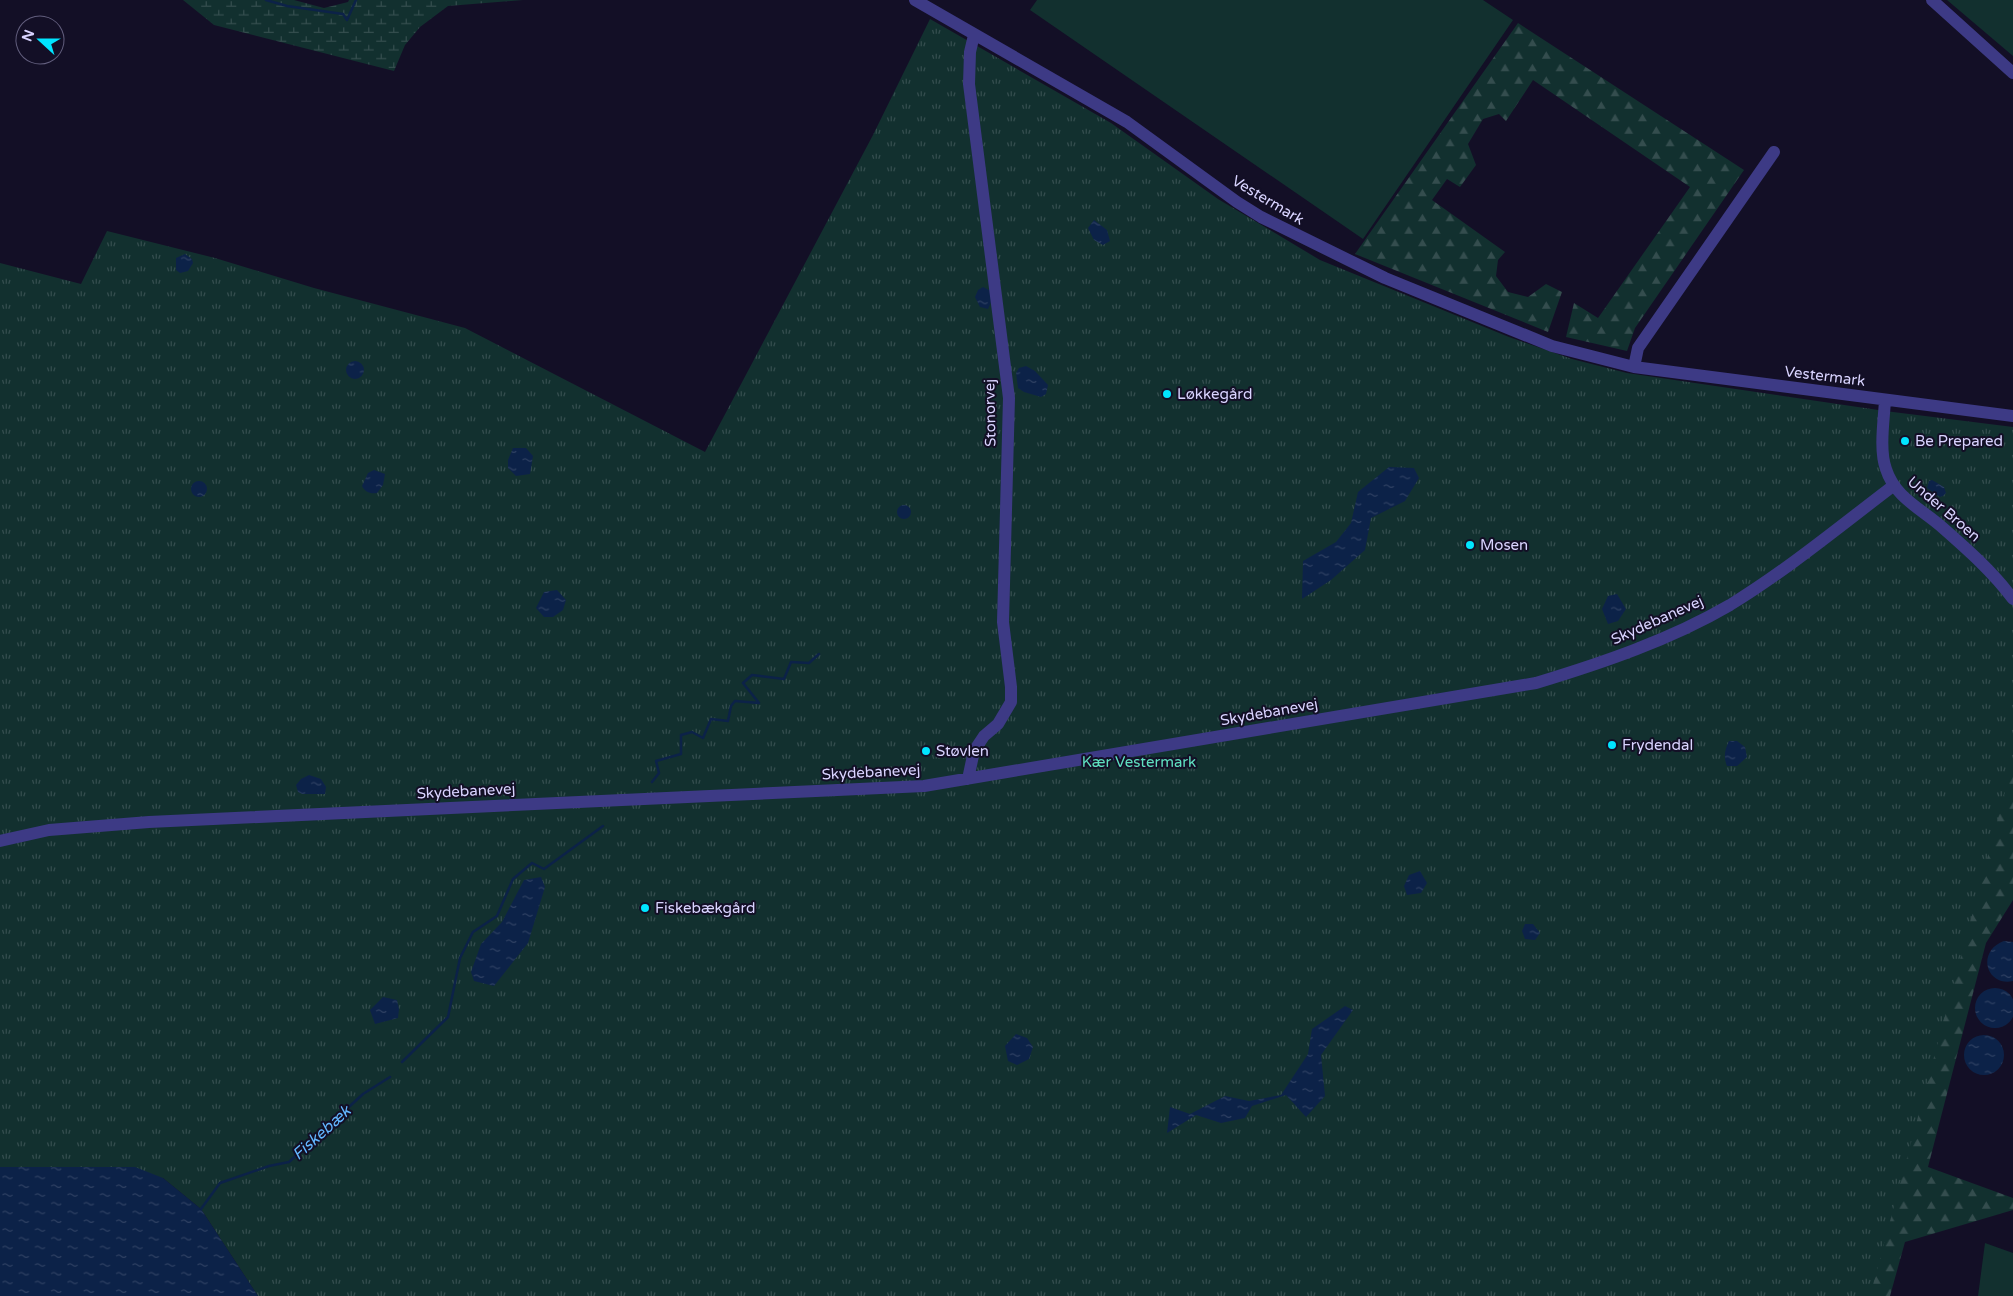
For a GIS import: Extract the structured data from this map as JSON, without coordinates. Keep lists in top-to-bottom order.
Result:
{
  "streets": {
    "street": [
      "Vestermark",
      "Stonorvej",
      "Under Broen",
      "Skydebanevej"
    ]
  },
  "crossings": [
    ["Vestermark", "Stonorvej"],
    ["Vestermark", "Under Broen"],
    ["Stonorvej", "Skydebanevej"],
    ["Under Broen", "Skydebanevej"]
  ],
  "water": ["Fiskebæk"],
  "parks": ["Kær Vestermark"],
  "places": [
    "Løkkegård",
    "Be Prepared",
    "Mosen",
    "Frydendal",
    "Støvlen",
    "Fiskebækgård"
  ],
  "north": "left"
}
